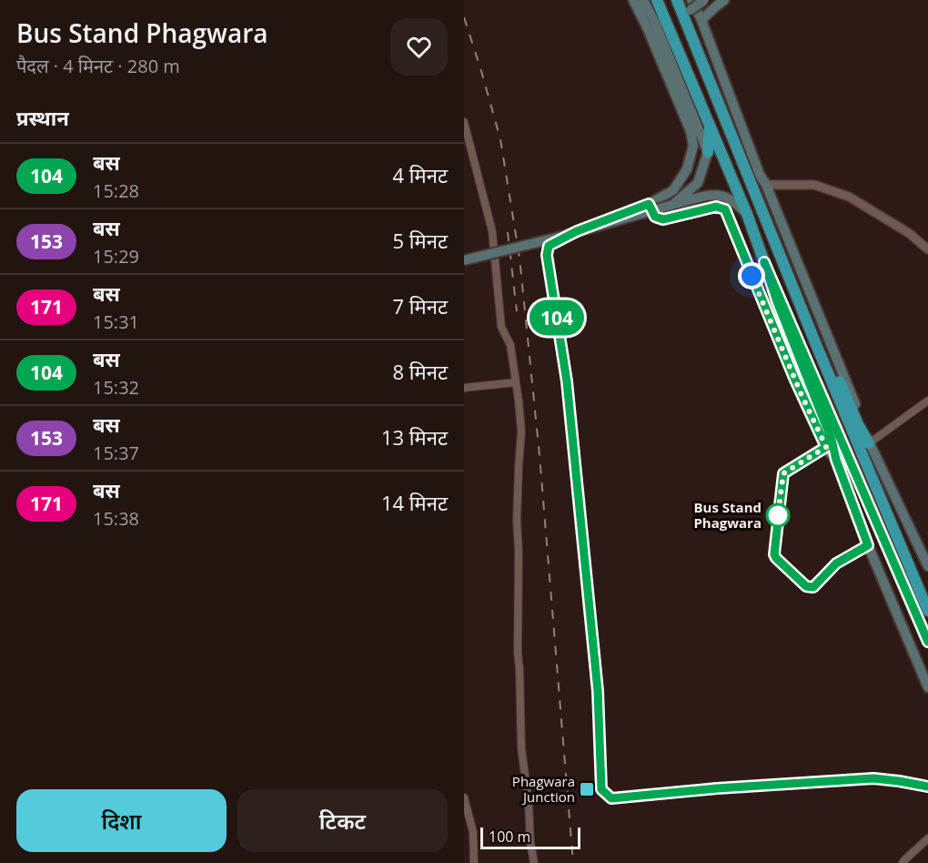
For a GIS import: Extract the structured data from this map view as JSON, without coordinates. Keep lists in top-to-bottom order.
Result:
{
  "places": {
    "other": ["Bus Stand Phagwara"],
    "transit": ["Phagwara Junction"]
  },
  "lines": ["bus line 104"],
  "scale_bar": "100 m",
  "page": {
    "heading": [
      ["Bus Stand Phagwara", "पैदल · 4 मिनट · 280 m"],
      "प्रस्थान"
    ],
    "on_map": "104",
    "list": [
      {
        "mark": "104",
        "name": "बस",
        "note": "15:28",
        "value": "4 मिनट"
      },
      {
        "mark": "153",
        "name": "बस",
        "note": "15:29",
        "value": "5 मिनट"
      },
      {
        "mark": "171",
        "name": "बस",
        "note": "15:31",
        "value": "7 मिनट"
      },
      {
        "mark": "104",
        "name": "बस",
        "note": "15:32",
        "value": "8 मिनट"
      },
      {
        "mark": "153",
        "name": "बस",
        "note": "15:37",
        "value": "13 मिनट"
      },
      {
        "mark": "171",
        "name": "बस",
        "note": "15:38",
        "value": "14 मिनट"
      }
    ],
    "buttons": ["दिशा", "टिकट"],
    "scale": "100 m"
  }
}
